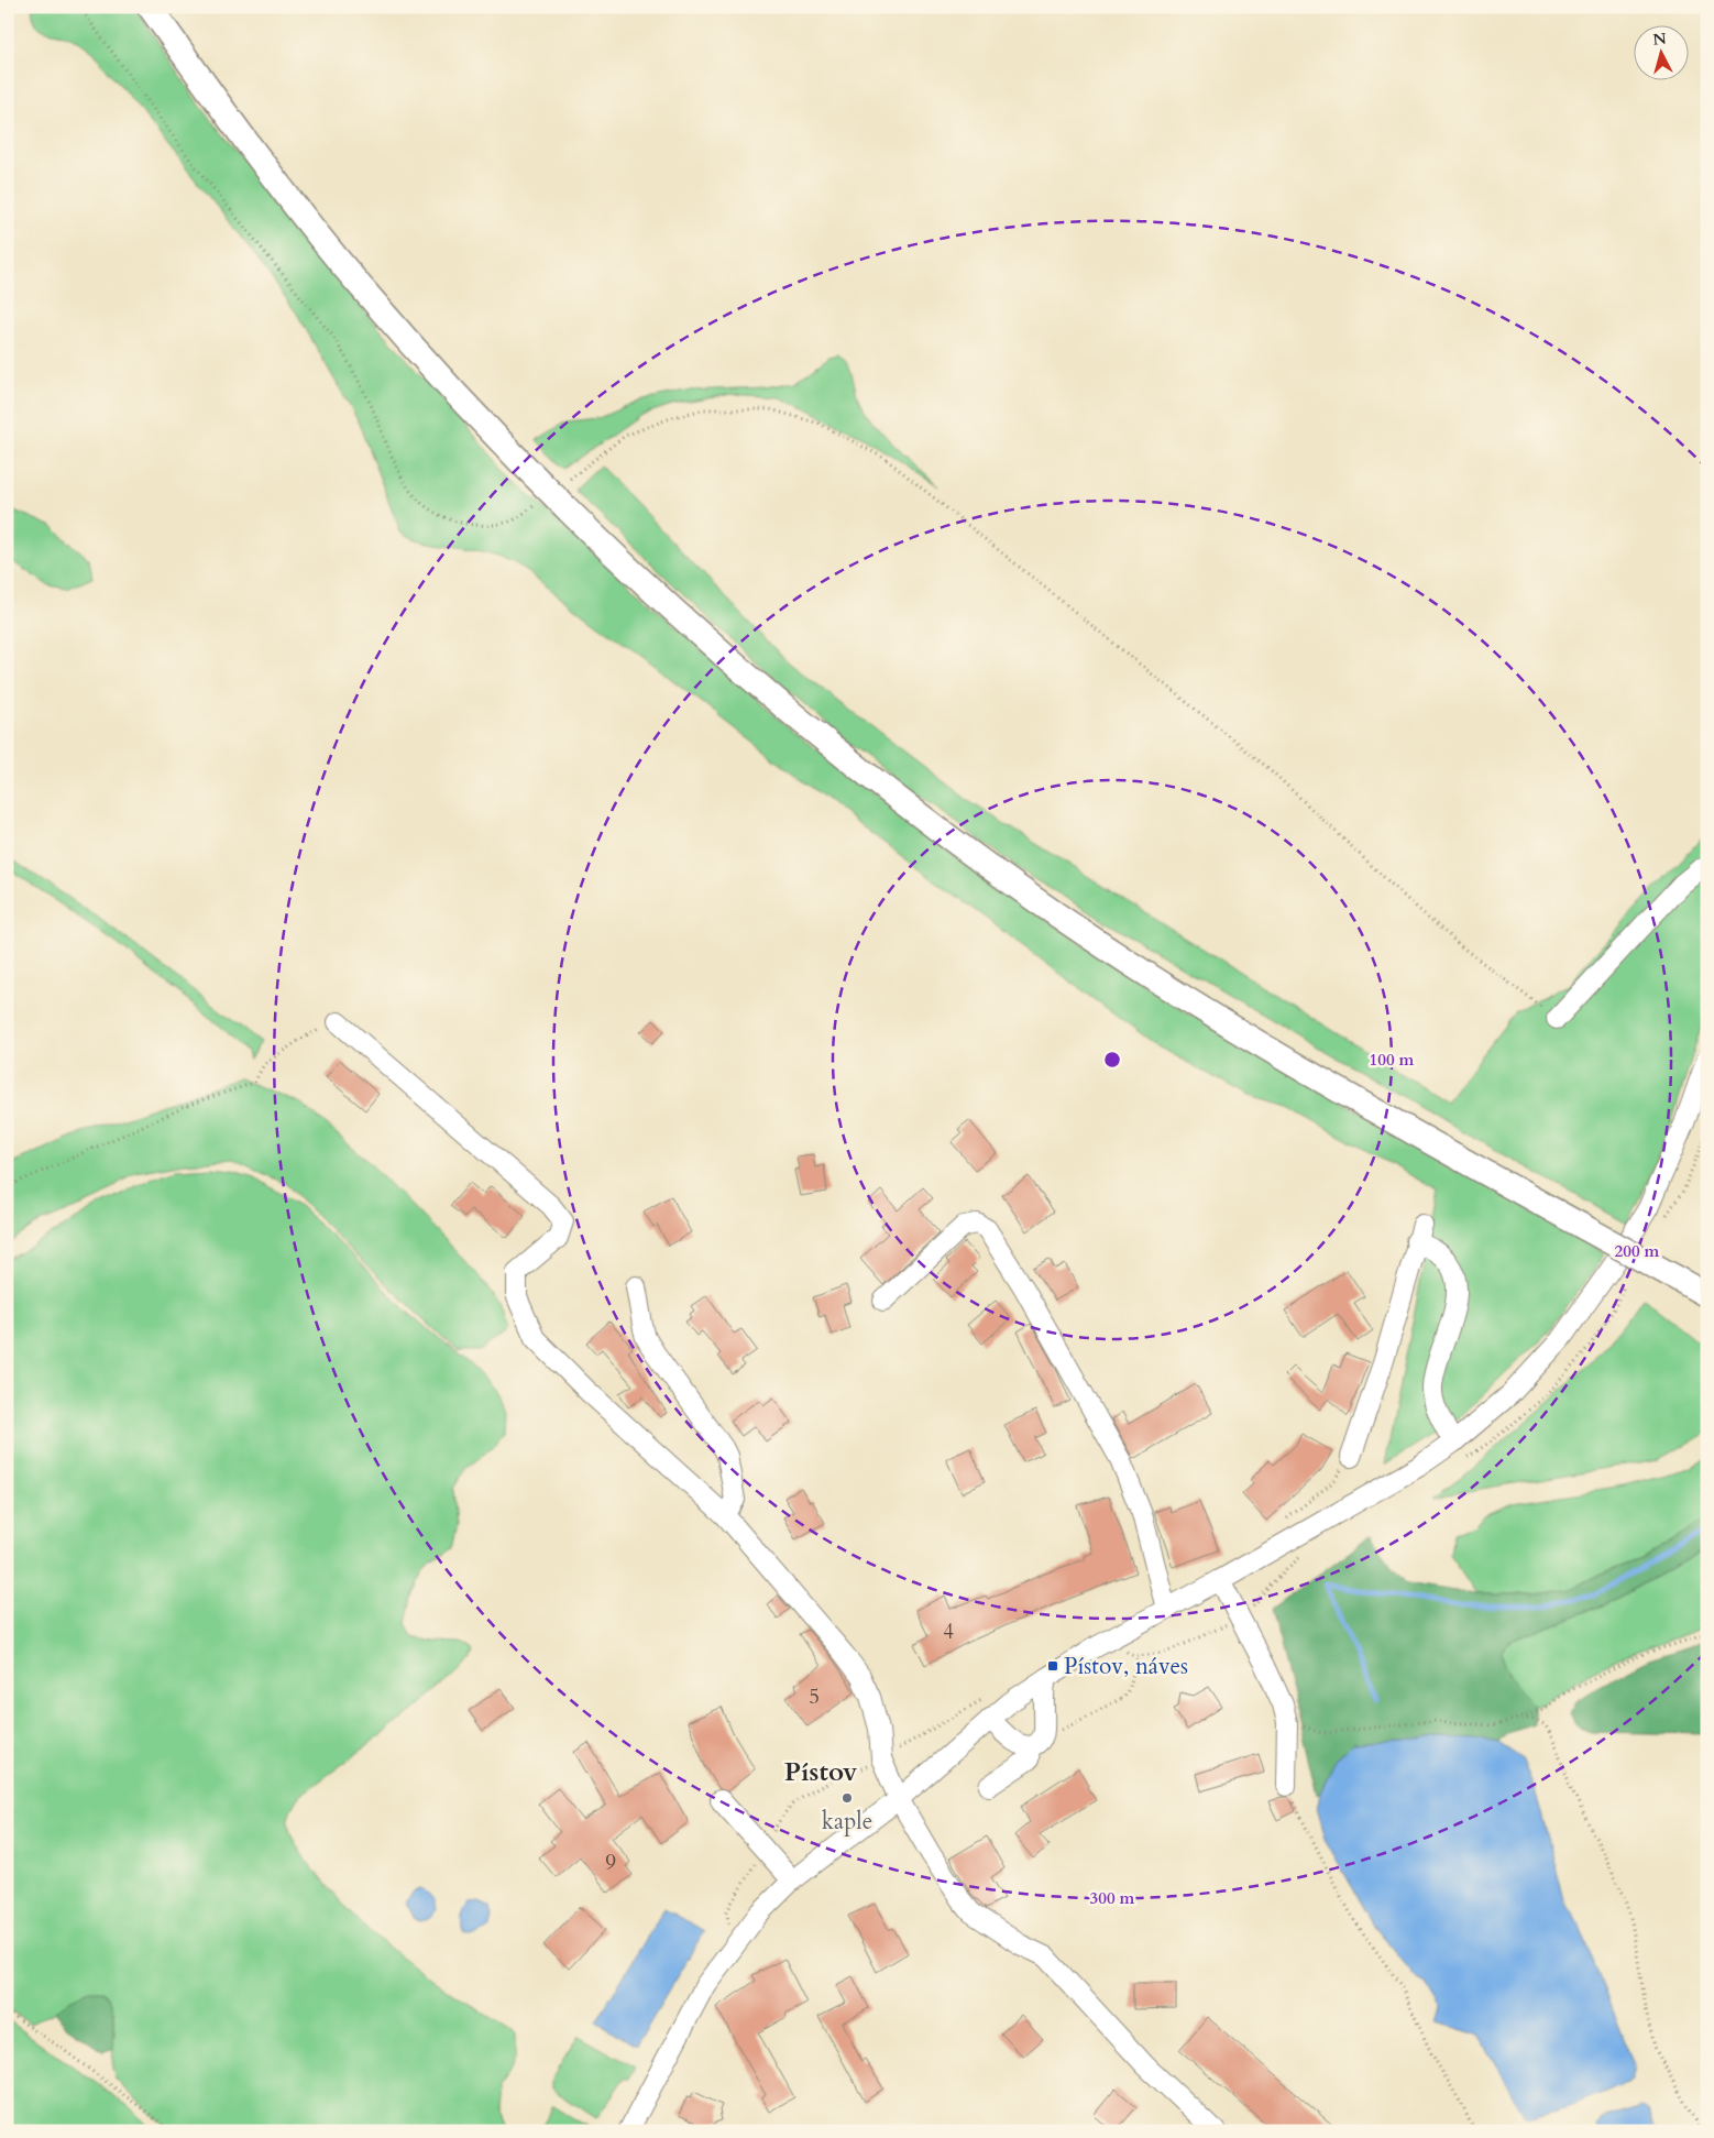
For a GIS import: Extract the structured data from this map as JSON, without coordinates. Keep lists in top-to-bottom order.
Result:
{
  "districts": ["Pístov"],
  "places": {
    "transit": ["Pístov, náves"],
    "other": ["kaple"]
  },
  "house_numbers": ["4", "5", "9"],
  "north": "top",
  "rings": ["100 m", "200 m", "300 m"]
}
